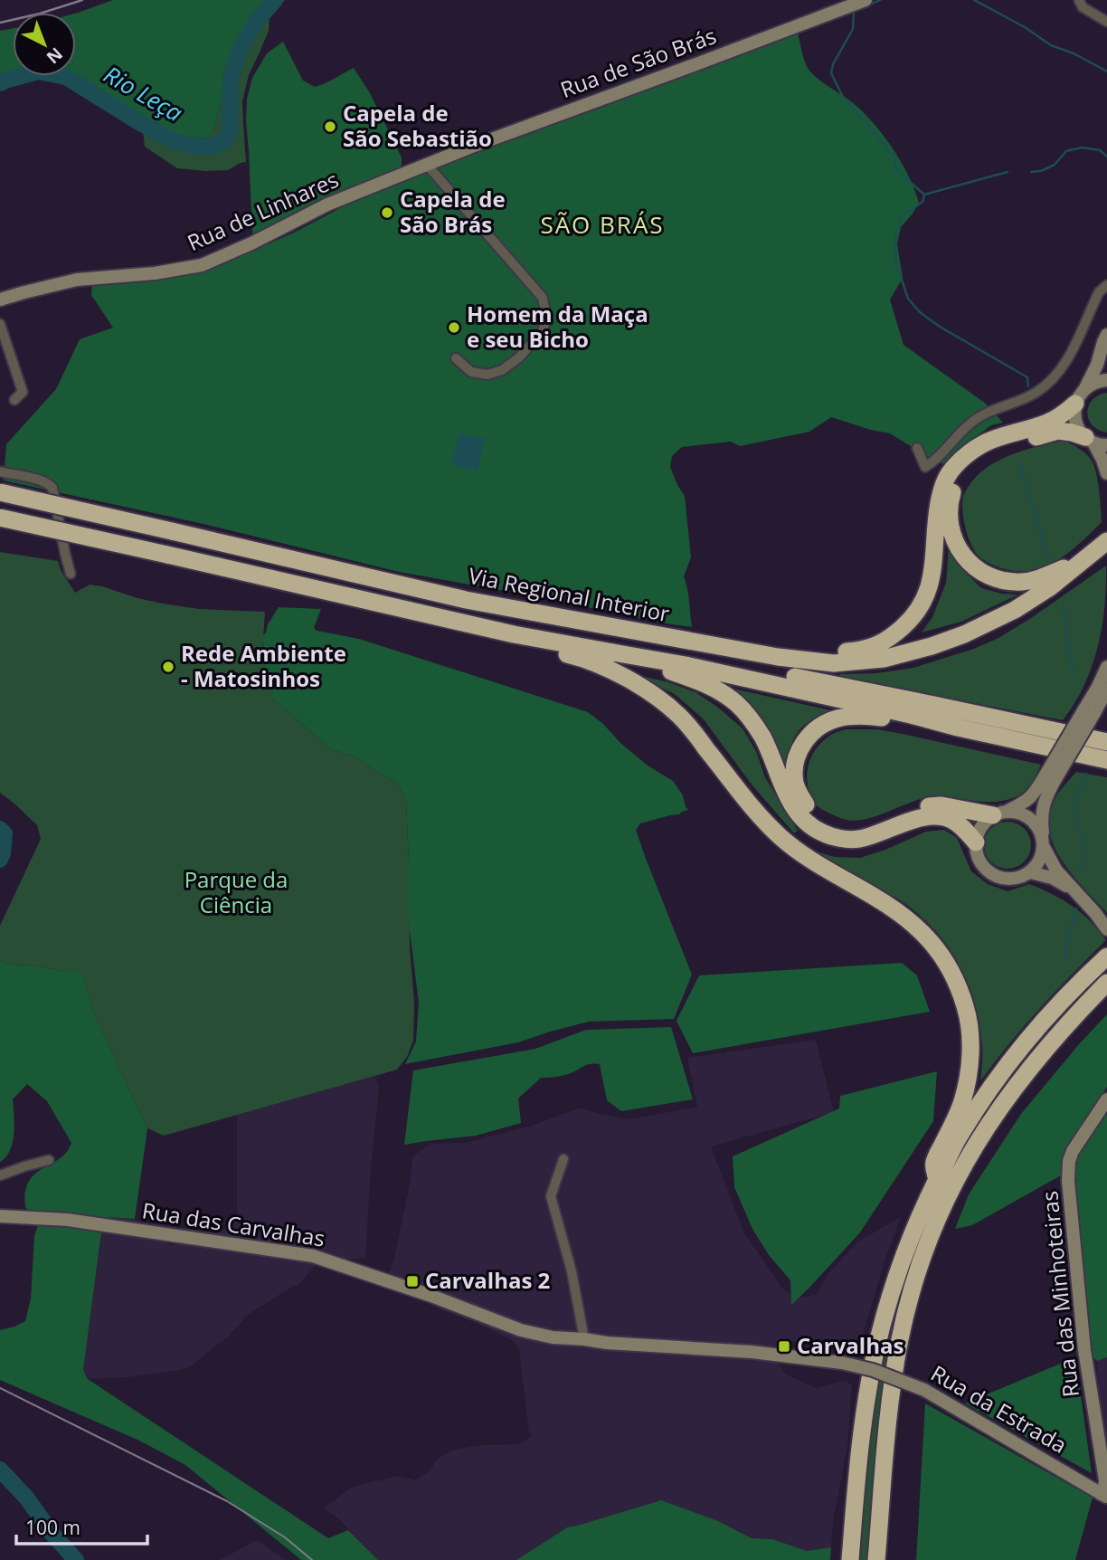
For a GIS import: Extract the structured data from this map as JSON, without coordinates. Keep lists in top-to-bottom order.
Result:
{
  "streets": {
    "highway": ["Via Regional Interior"],
    "main road": [
      "Rua de São Brás",
      "Rua de Linhares",
      "Rua das Carvalhas",
      "Rua das Minhoteiras",
      "Rua da Estrada"
    ]
  },
  "crossings": [
    ["Rua de São Brás", "Rua de Linhares"],
    ["Rua das Carvalhas", "Rua da Estrada"],
    ["Rua das Minhoteiras", "Rua da Estrada"]
  ],
  "districts": ["SÃO BRÁS"],
  "water": ["Rio Leça"],
  "parks": ["Parque da Ciência"],
  "places": {
    "other": [
      "Capela de São Sebastião",
      "Capela de São Brás",
      "Homem da Maça e seu Bicho",
      "Rede Ambiente - Matosinhos"
    ],
    "transit": ["Carvalhas 2", "Carvalhas"]
  },
  "scale_bar": "100 m",
  "north": "bottom right"
}
